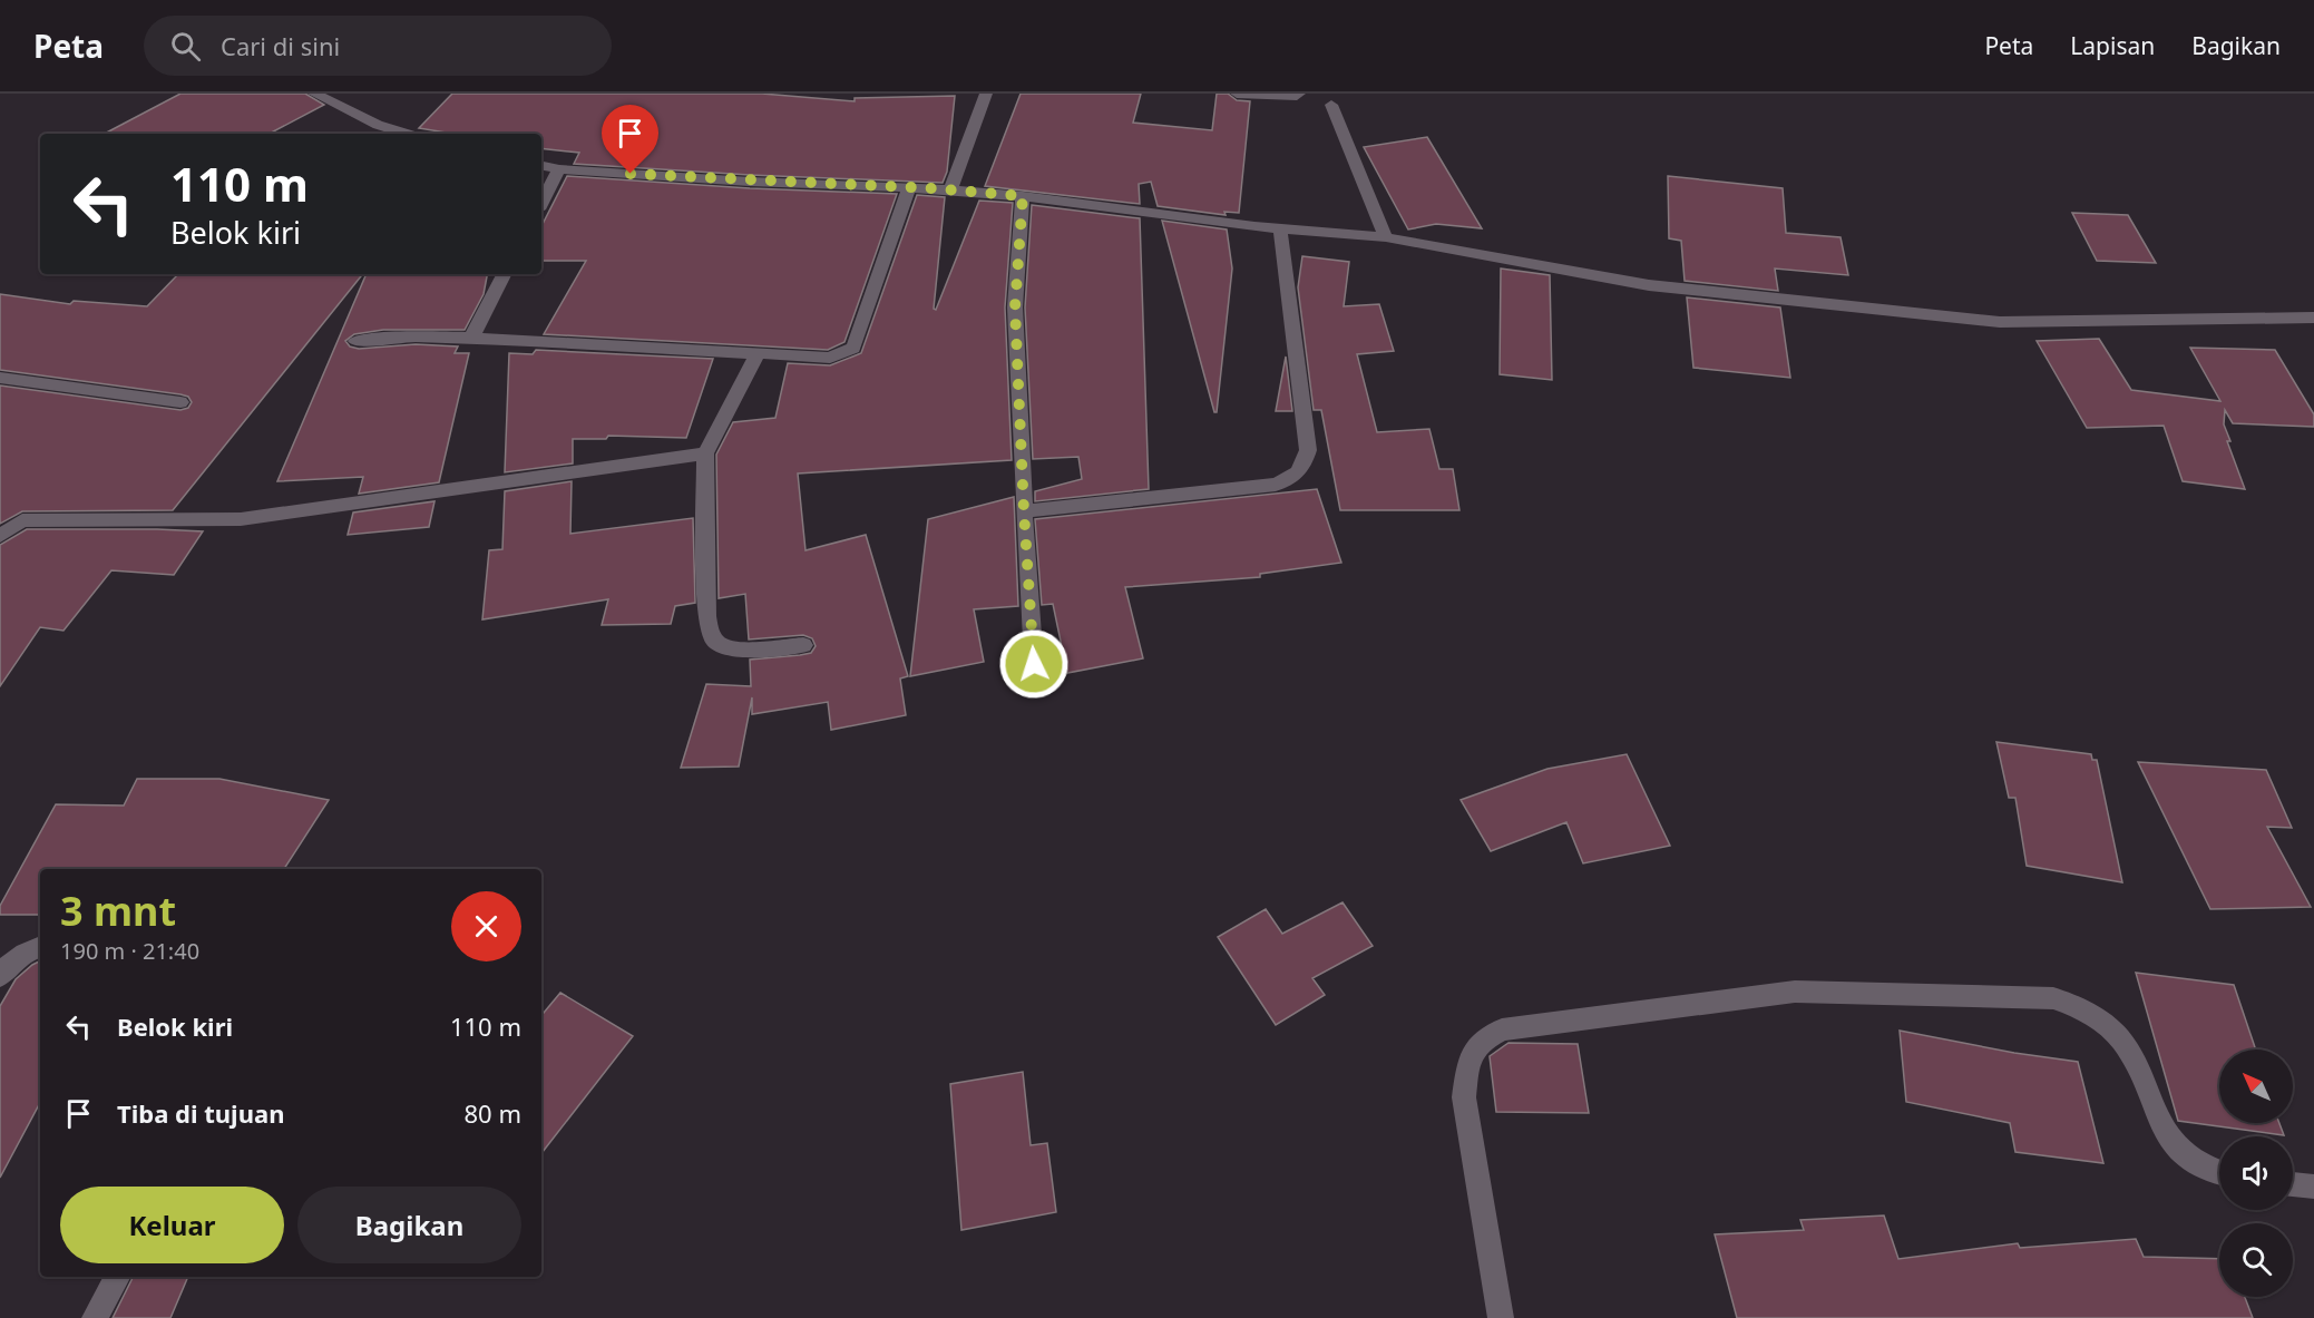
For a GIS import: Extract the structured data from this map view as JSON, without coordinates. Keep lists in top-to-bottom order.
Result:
{
  "north": "top left",
  "page": {
    "header": "Peta",
    "search": "Cari di sini",
    "nav": ["Peta", "Lapisan", "Bagikan"],
    "turn": ["110 m", "Belok kiri"],
    "heading": ["3 mnt", "190 m · 21:40"],
    "list": [
      {
        "name": "Belok kiri",
        "value": "110 m"
      },
      {
        "name": "Tiba di tujuan",
        "value": "80 m"
      }
    ],
    "buttons": ["Keluar", "Bagikan"]
  }
}
